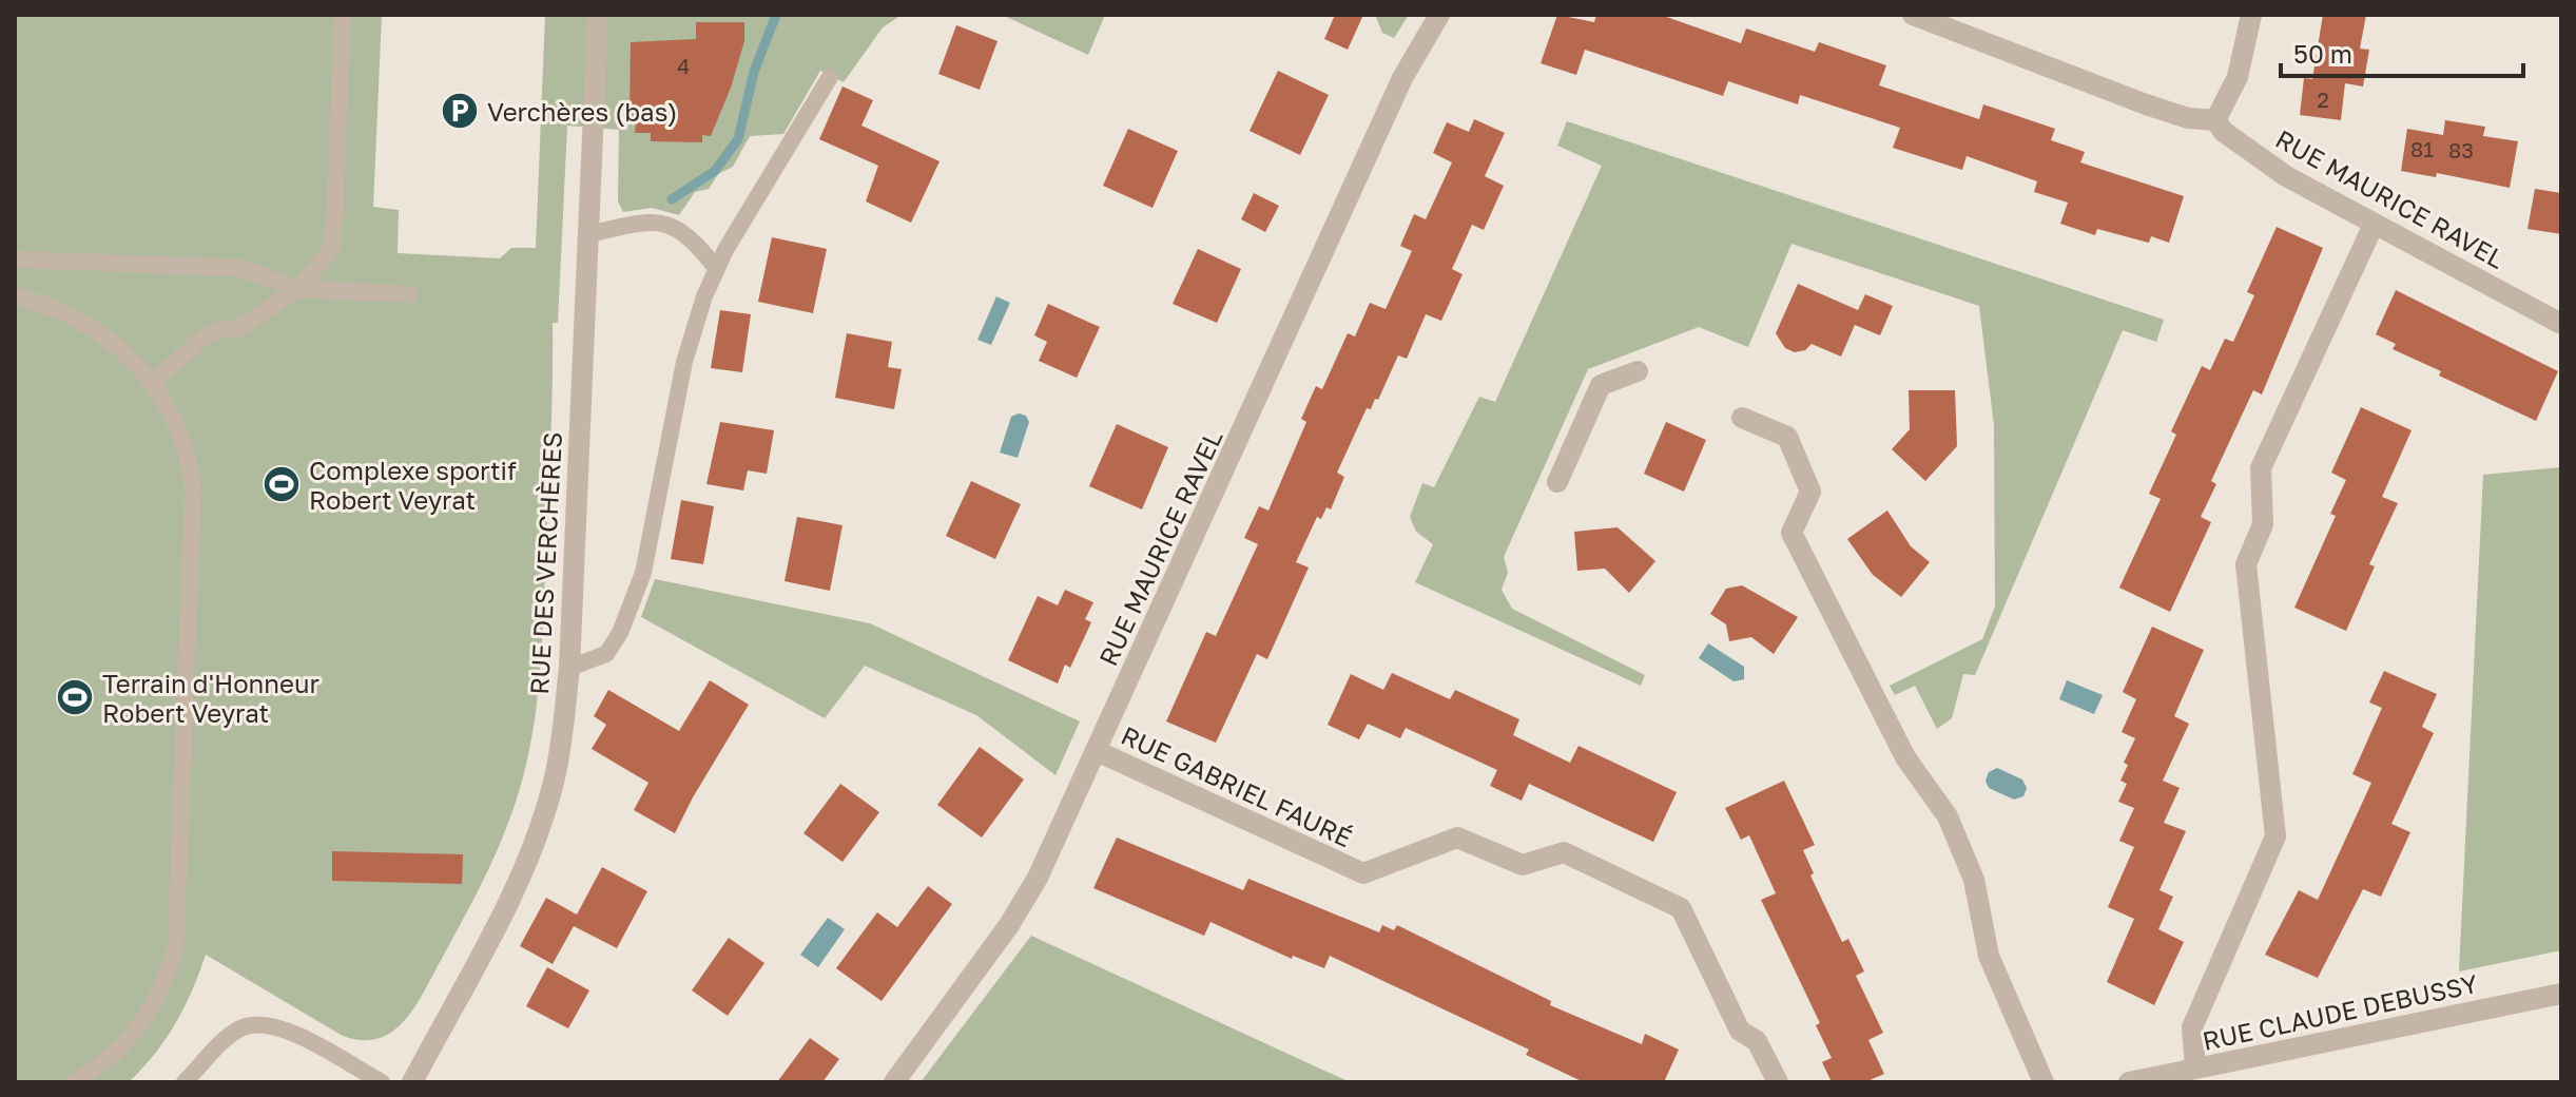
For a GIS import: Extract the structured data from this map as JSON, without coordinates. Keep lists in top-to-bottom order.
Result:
{
  "streets": {
    "street": [
      "RUE MAURICE RAVEL",
      "RUE DES VERCHÈRES",
      "RUE GABRIEL FAURÉ",
      "RUE CLAUDE DEBUSSY"
    ]
  },
  "crossings": [
    ["RUE MAURICE RAVEL", "RUE GABRIEL FAURÉ"]
  ],
  "places": {
    "parking": ["Verchères (bas)"],
    "sports": ["Complexe sportif Robert Veyrat", "Terrain d'Honneur Robert Veyrat"]
  },
  "house_numbers": [
    "4",
    "2",
    "81",
    "83"
  ],
  "scale_bar": "50 m"
}
